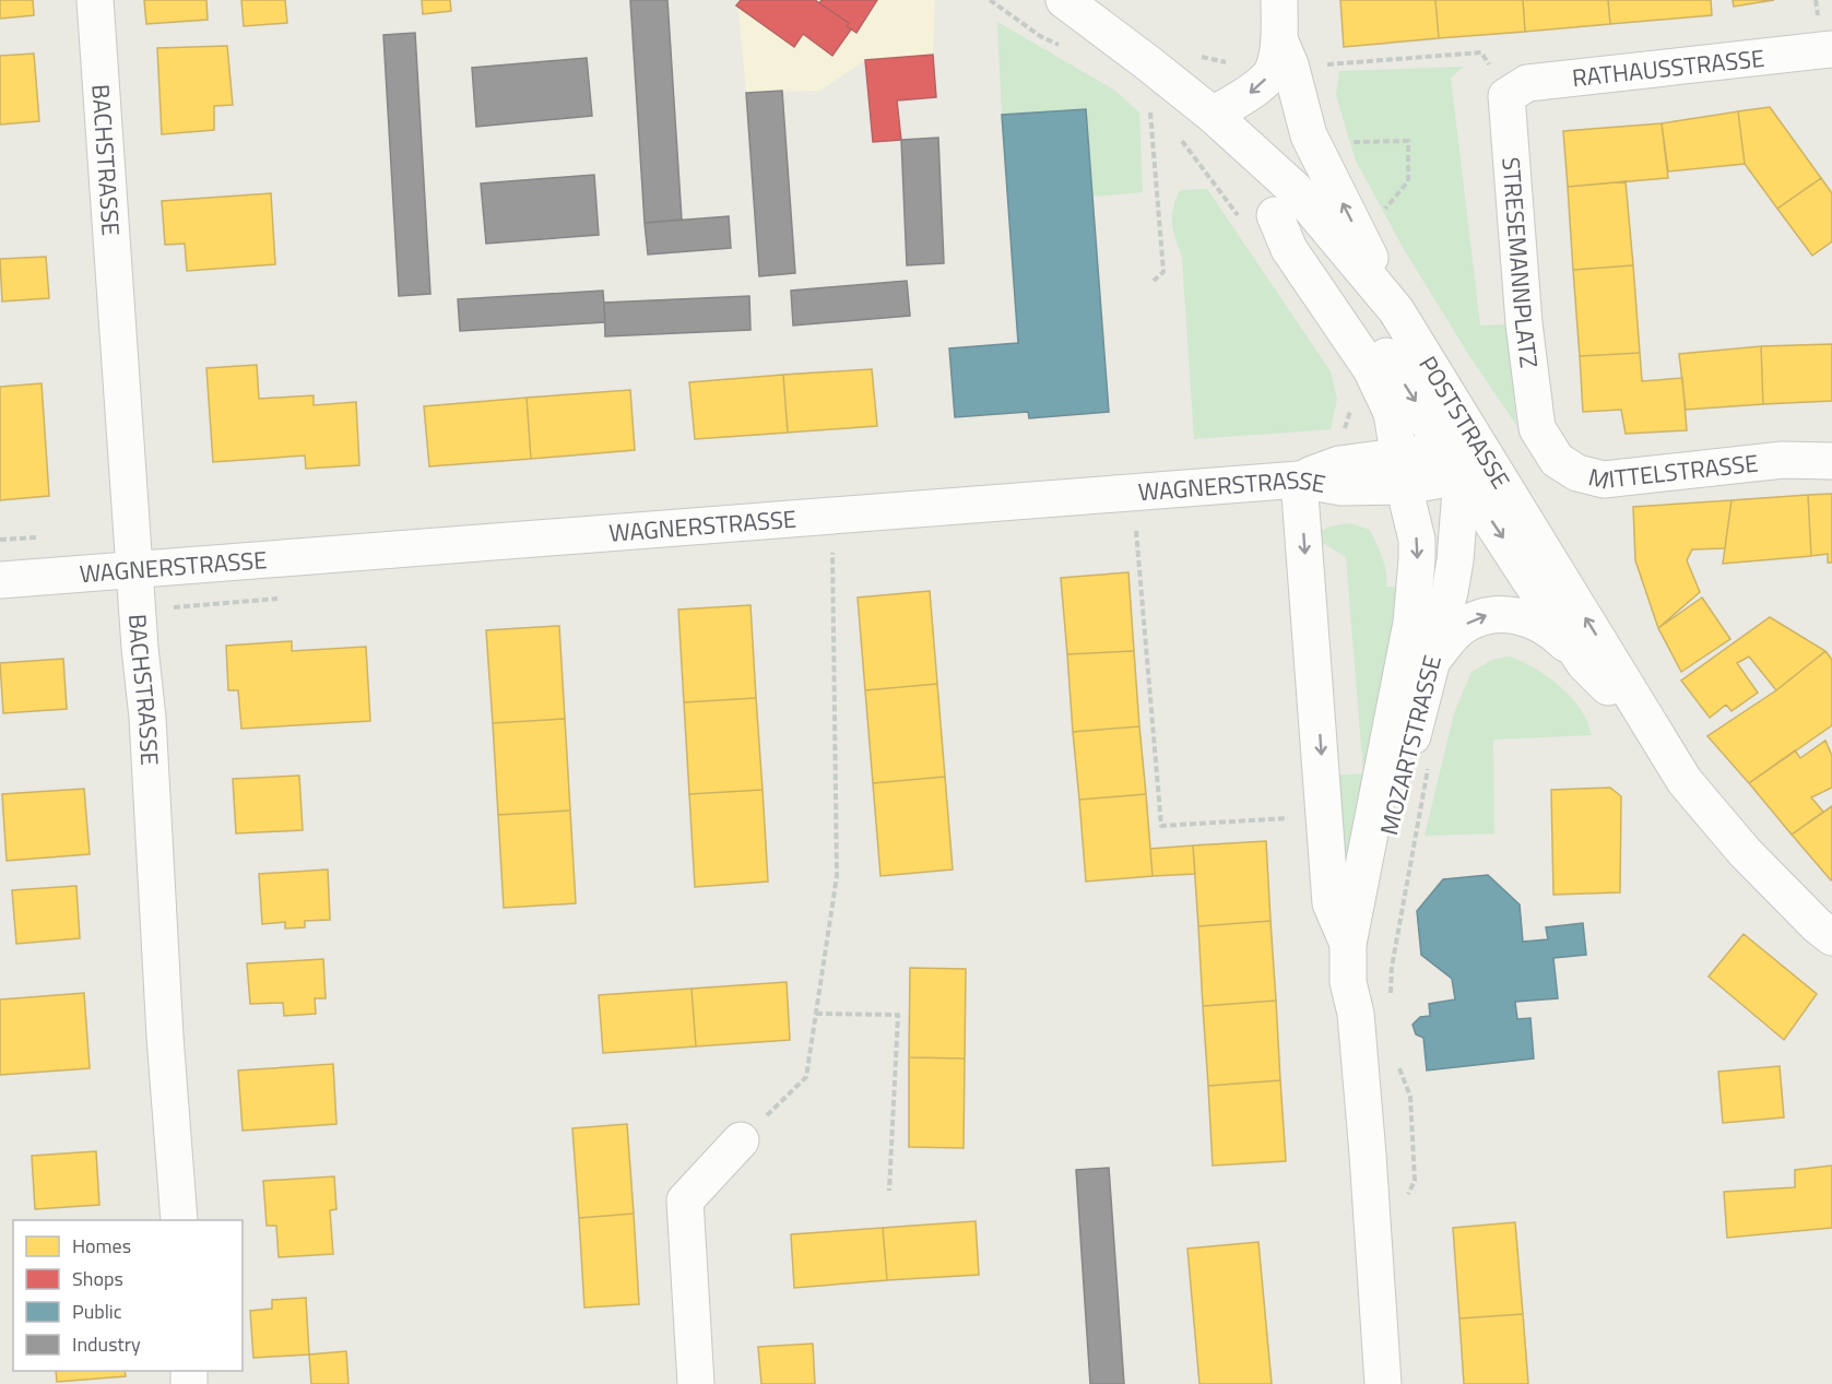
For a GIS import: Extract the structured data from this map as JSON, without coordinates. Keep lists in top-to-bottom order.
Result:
{
  "streets": {
    "street": [
      "RATHAUSSTRASSE",
      "BACHSTRASSE",
      "STRESEMANNPLATZ",
      "POSTSTRASSE",
      "MITTELSTRASSE",
      "WAGNERSTRASSE",
      "MOZARTSTRASSE"
    ]
  },
  "crossings": [
    ["RATHAUSSTRASSE", "STRESEMANNPLATZ"],
    ["BACHSTRASSE", "WAGNERSTRASSE"],
    ["STRESEMANNPLATZ", "MITTELSTRASSE"],
    ["POSTSTRASSE", "WAGNERSTRASSE"],
    ["POSTSTRASSE", "MOZARTSTRASSE"],
    ["WAGNERSTRASSE", "MOZARTSTRASSE"]
  ],
  "legend": [
    "Homes",
    "Shops",
    "Public",
    "Industry"
  ]
}
